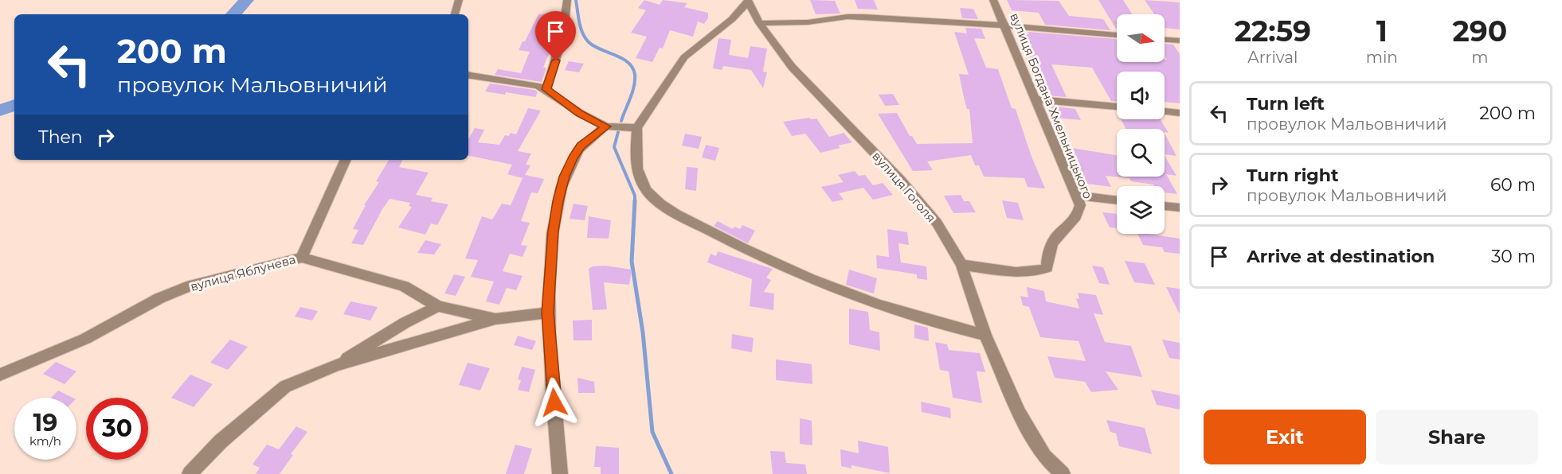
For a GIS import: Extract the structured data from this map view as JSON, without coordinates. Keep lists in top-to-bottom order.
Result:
{
  "streets": {
    "street": ["вулиця Богдана Хмельницького", "вулиця Гоголя", "вулиця Яблунева"]
  },
  "crossings": [
    ["вулиця Богдана Хмельницького", "вулиця Гоголя"]
  ],
  "north": "right",
  "page": {
    "eta": [
      "22:59",
      "Arrival",
      "1",
      "min",
      "290",
      "m"
    ],
    "turn": ["200 m", "провулок Мальовничий"],
    "list": [
      {
        "name": "Turn left",
        "note": "провулок Мальовничий",
        "value": "200 m"
      },
      {
        "name": "Turn right",
        "note": "провулок Мальовничий",
        "value": "60 m"
      },
      {
        "name": "Arrive at destination",
        "value": "30 m"
      }
    ],
    "then": "Then",
    "speed": "19 km/h",
    "limit": "30",
    "buttons": ["Exit", "Share"]
  }
}
